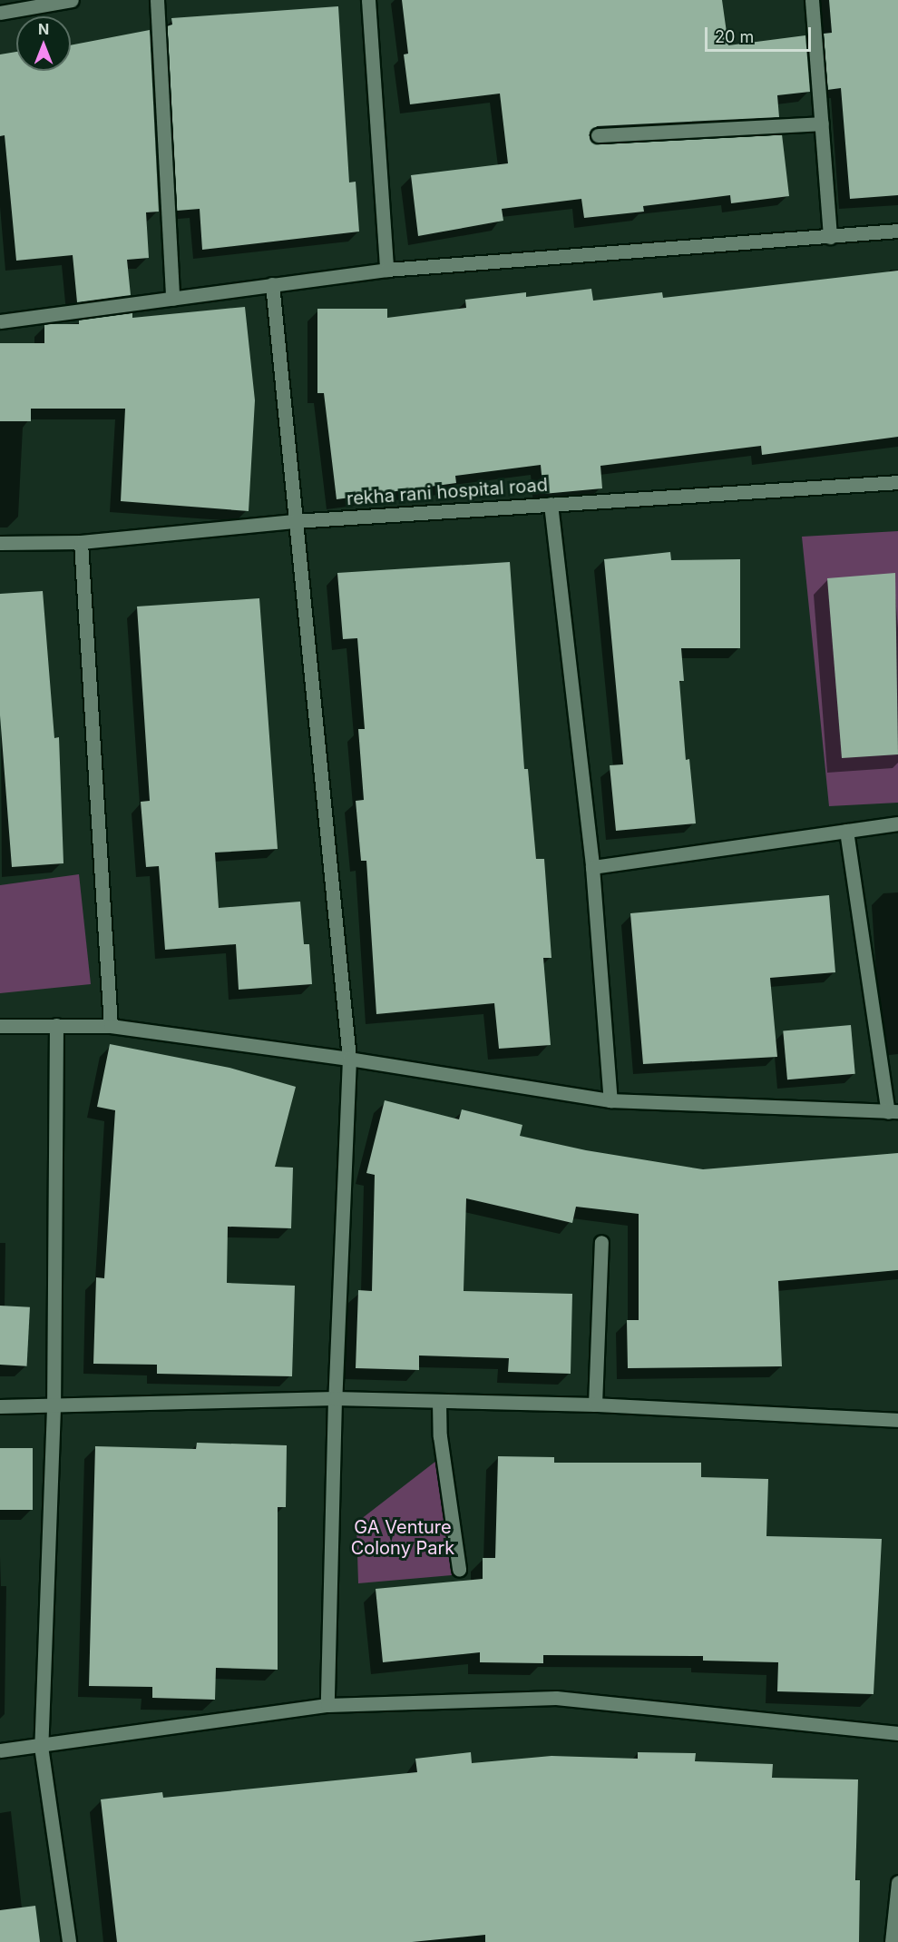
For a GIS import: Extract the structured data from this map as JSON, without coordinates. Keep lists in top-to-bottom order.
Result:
{
  "streets": {
    "street": ["rekha rani hospital road"]
  },
  "parks": ["GA Venture Colony Park"],
  "scale_bar": "20 m",
  "north": "top"
}
